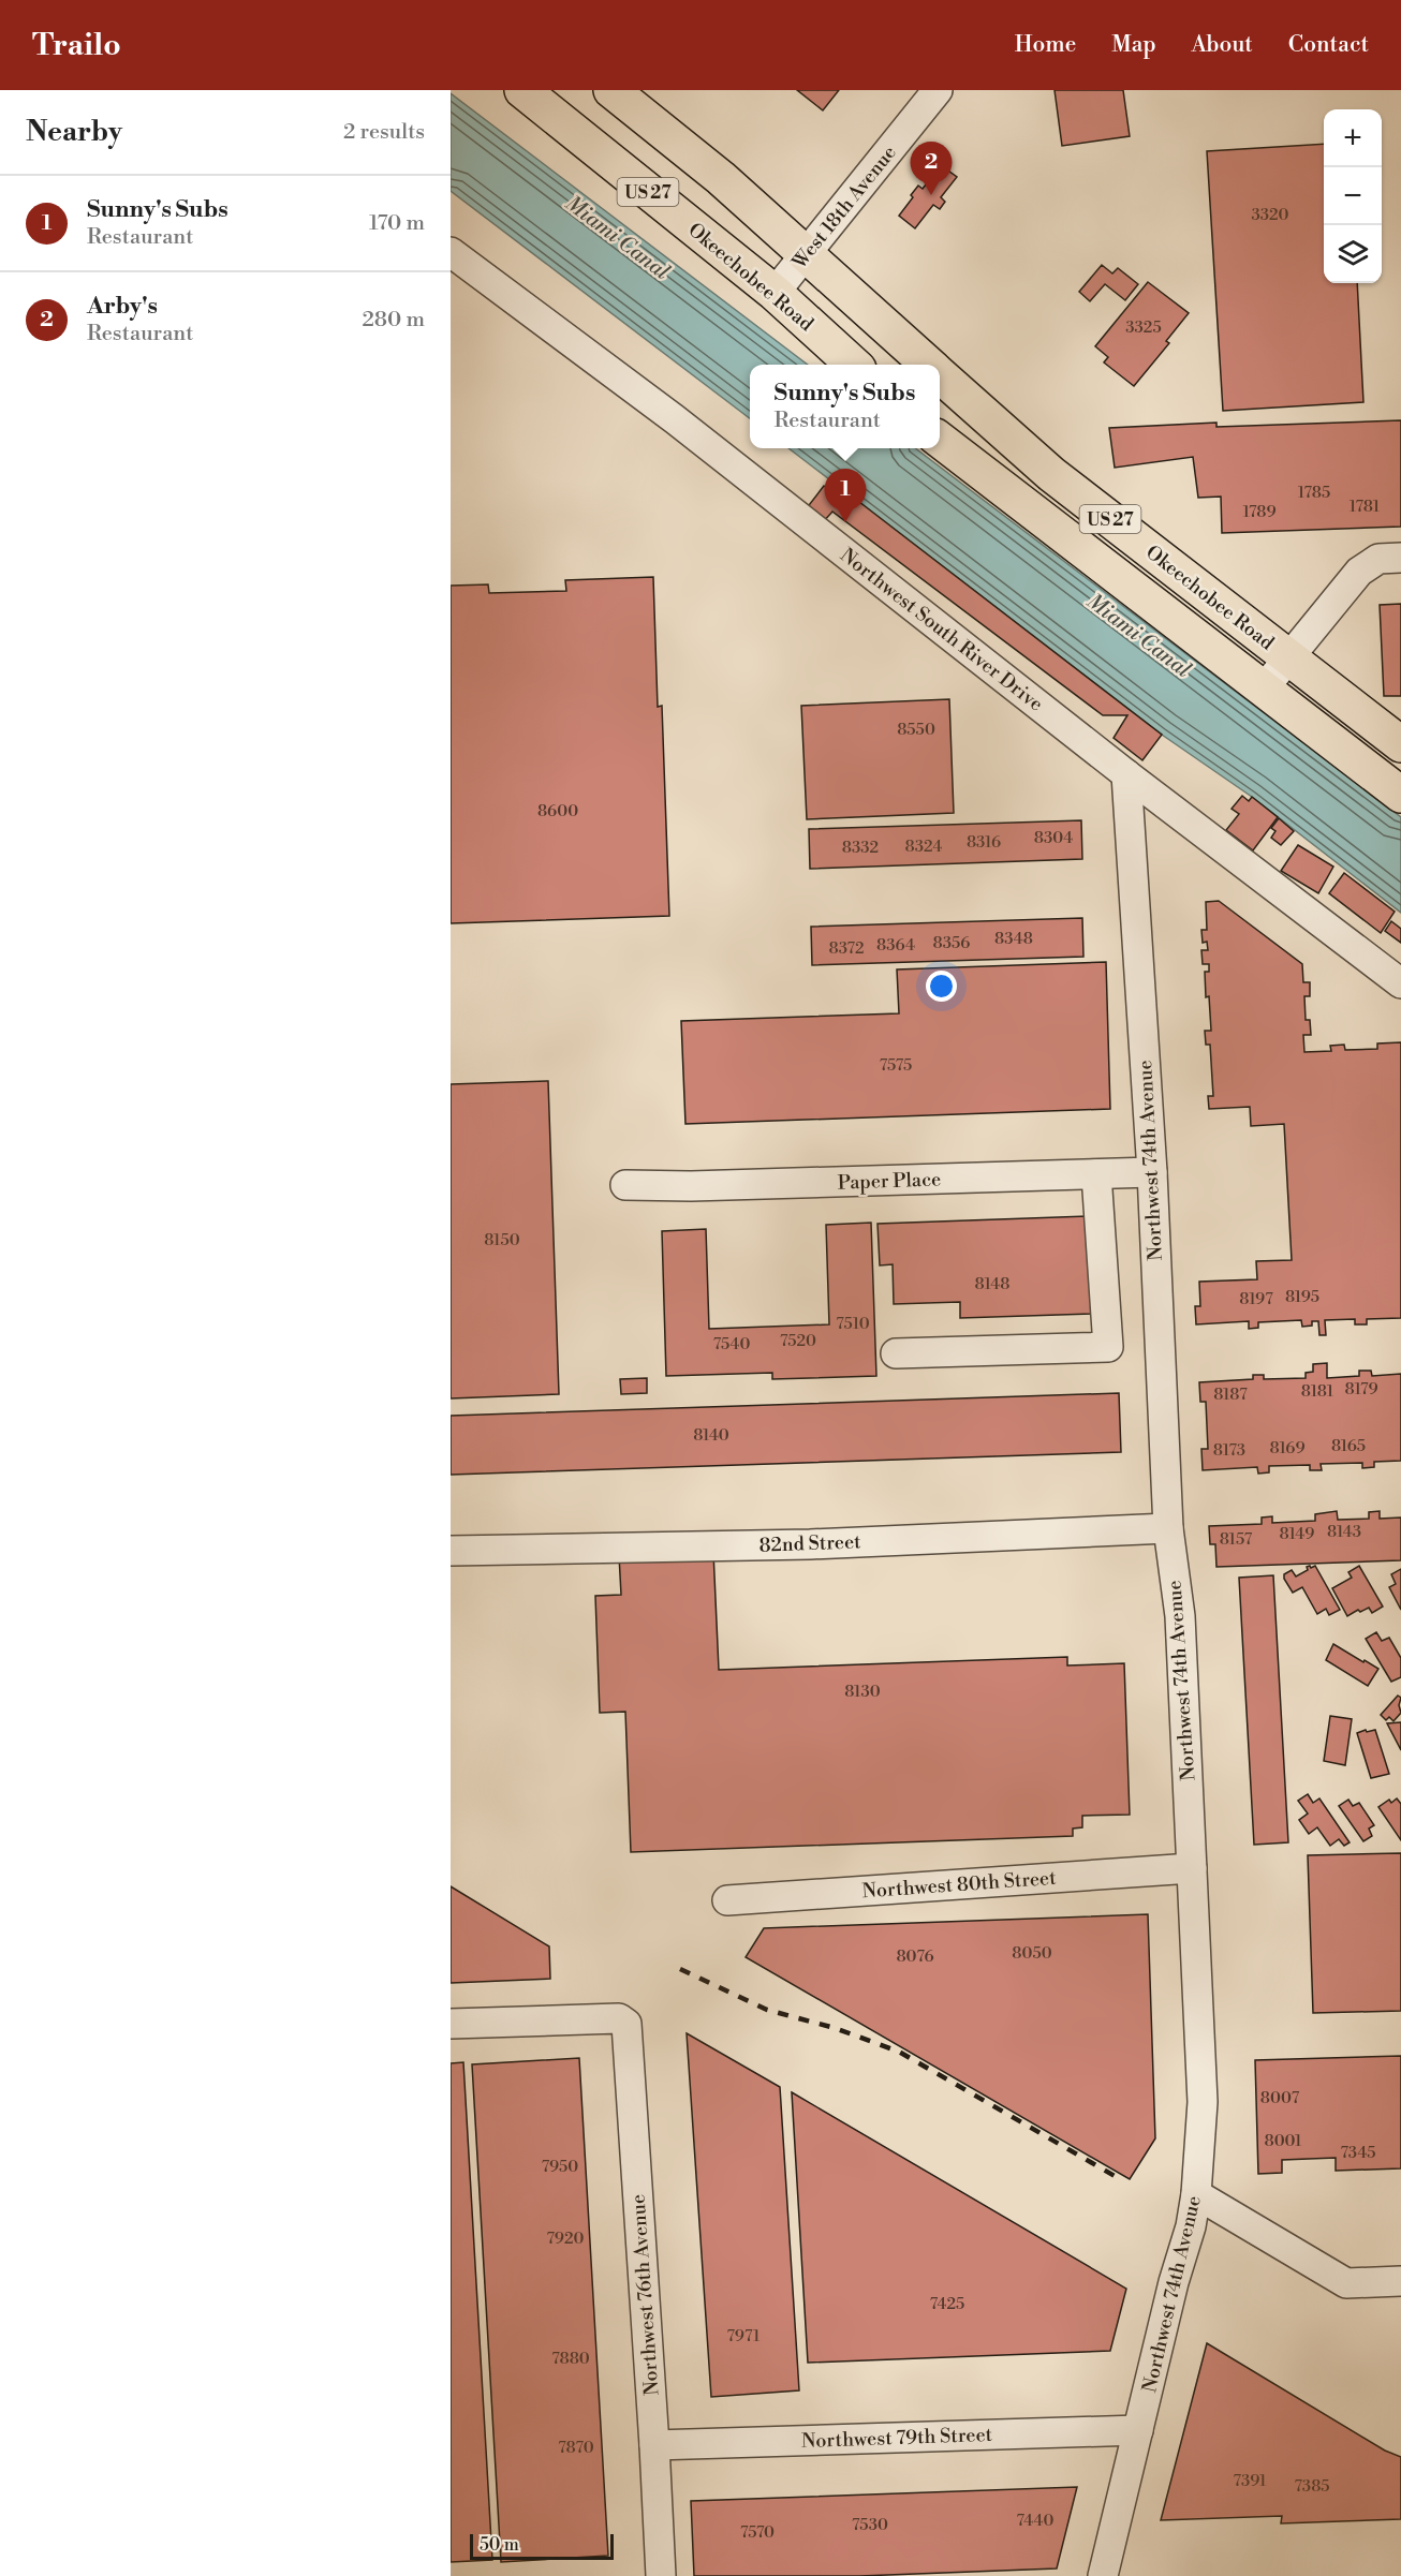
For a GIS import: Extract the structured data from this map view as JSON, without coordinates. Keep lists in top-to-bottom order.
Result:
{
  "streets": {
    "highway": ["US 27", "Okeechobee Road"],
    "street": [
      "West 18th Avenue",
      "Northwest South River Drive",
      "Northwest 74th Avenue",
      "Paper Place",
      "82nd Street",
      "Northwest 80th Street",
      "Northwest 76th Avenue",
      "Northwest 79th Street"
    ]
  },
  "crossings": [
    ["West 18th Avenue", "Okeechobee Road"],
    ["Northwest South River Drive", "Northwest 74th Avenue"],
    ["Northwest 74th Avenue", "Paper Place"],
    ["Northwest 74th Avenue", "82nd Street"],
    ["Northwest 74th Avenue", "Northwest 80th Street"],
    ["Northwest 74th Avenue", "Northwest 79th Street"],
    ["Northwest 76th Avenue", "Northwest 79th Street"]
  ],
  "water": ["Miami Canal"],
  "house_numbers": [
    "3320",
    "3325",
    "1785",
    "1781",
    "1789",
    "8550",
    "8600",
    "8304",
    "8316",
    "8324",
    "8332",
    "8348",
    "8356",
    "8364",
    "8372",
    "7575",
    "8150",
    "8148",
    "8195",
    "8197",
    "7510",
    "7520",
    "7540",
    "8179",
    "8181",
    "8187",
    "8140",
    "8165",
    "8169",
    "8173",
    "8143",
    "8149",
    "8157",
    "8130",
    "8050",
    "8076",
    "8007",
    "8001",
    "7345",
    "7950",
    "7920",
    "7425",
    "7971",
    "7880",
    "7870",
    "7391",
    "7385",
    "7440",
    "7530",
    "7570"
  ],
  "scale_bar": "50 m",
  "page": {
    "header": "Trailo",
    "nav": [
      "Home",
      "Map",
      "About",
      "Contact"
    ],
    "heading": ["Nearby", "2 results"],
    "map_buttons": ["+", "−"],
    "pins": ["2", "1"],
    "list": [
      {
        "mark": "1",
        "name": "Sunny's Subs",
        "note": "Restaurant",
        "value": "170 m"
      },
      {
        "mark": "2",
        "name": "Arby's",
        "note": "Restaurant",
        "value": "280 m"
      }
    ],
    "popup": ["Sunny's Subs", "Restaurant"],
    "scale": "50 m"
  }
}
